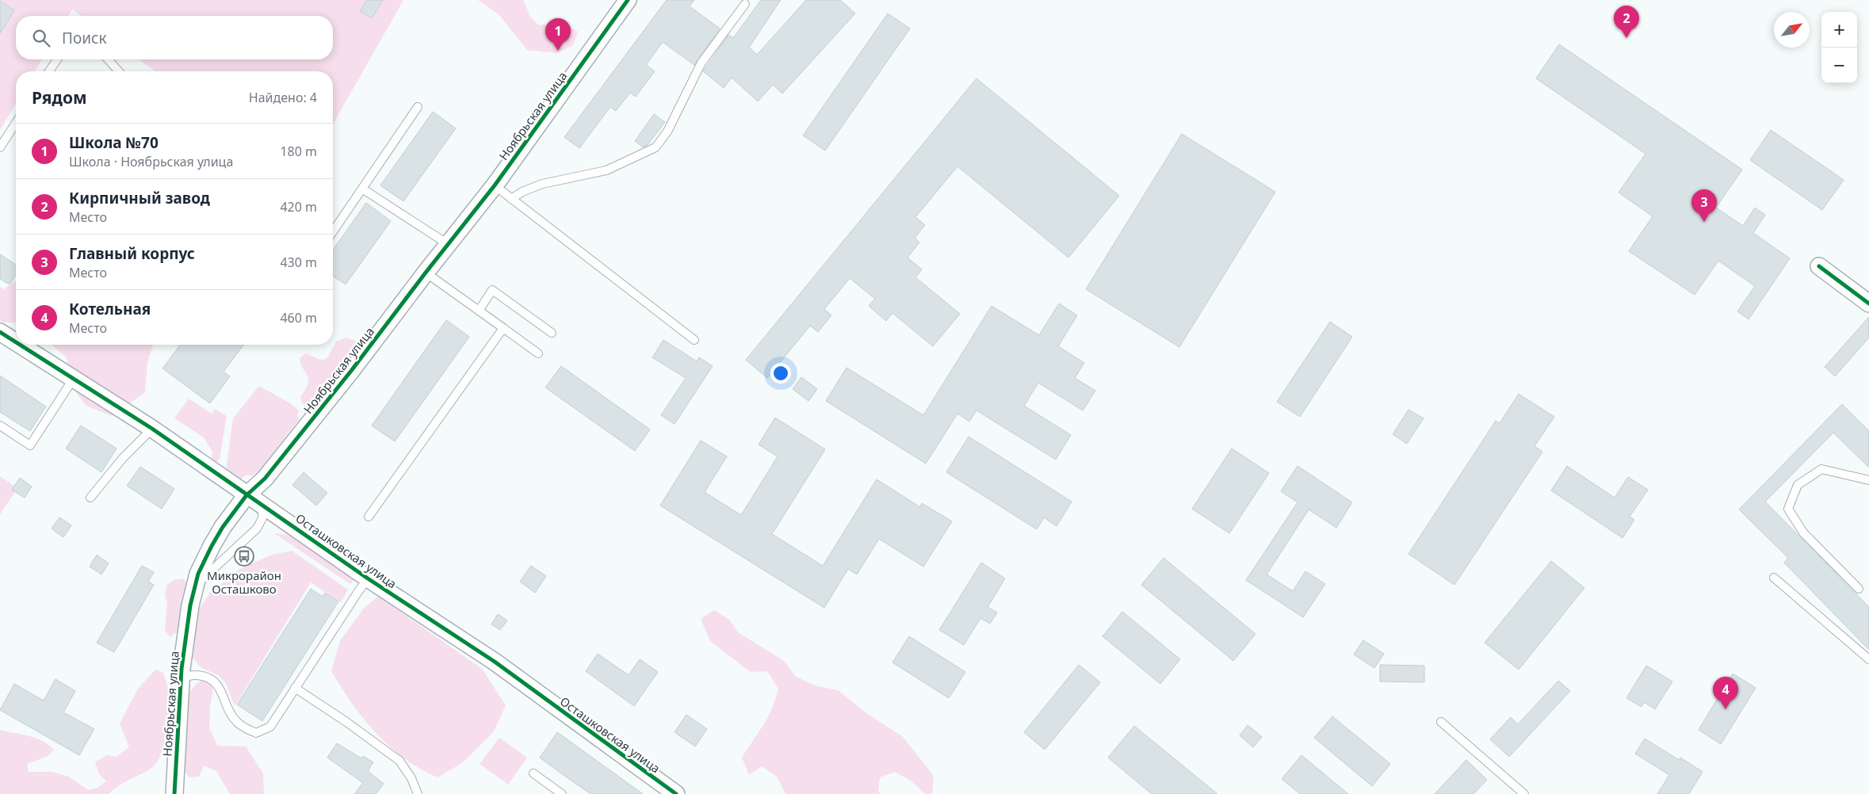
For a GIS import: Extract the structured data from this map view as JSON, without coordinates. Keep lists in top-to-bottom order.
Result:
{
  "streets": {
    "street": ["Ноябрьская улица", "Осташковская улица"]
  },
  "crossings": [
    ["Ноябрьская улица", "Осташковская улица"]
  ],
  "places": {
    "bus stop": ["Микрорайон Осташково"]
  },
  "north": "top right",
  "page": {
    "pins": [
      "2",
      "1",
      "3",
      "4"
    ],
    "map_buttons": ["+", "−"],
    "search": "Поиск",
    "heading": ["Рядом", "Найдено: 4"],
    "list": [
      {
        "mark": "1",
        "name": "Школа №70",
        "note": "Школа · Ноябрьская улица",
        "value": "180 m"
      },
      {
        "mark": "2",
        "name": "Кирпичный завод",
        "note": "Место",
        "value": "420 m"
      },
      {
        "mark": "3",
        "name": "Главный корпус",
        "note": "Место",
        "value": "430 m"
      },
      {
        "mark": "4",
        "name": "Котельная",
        "note": "Место",
        "value": "460 m"
      }
    ]
  }
}
